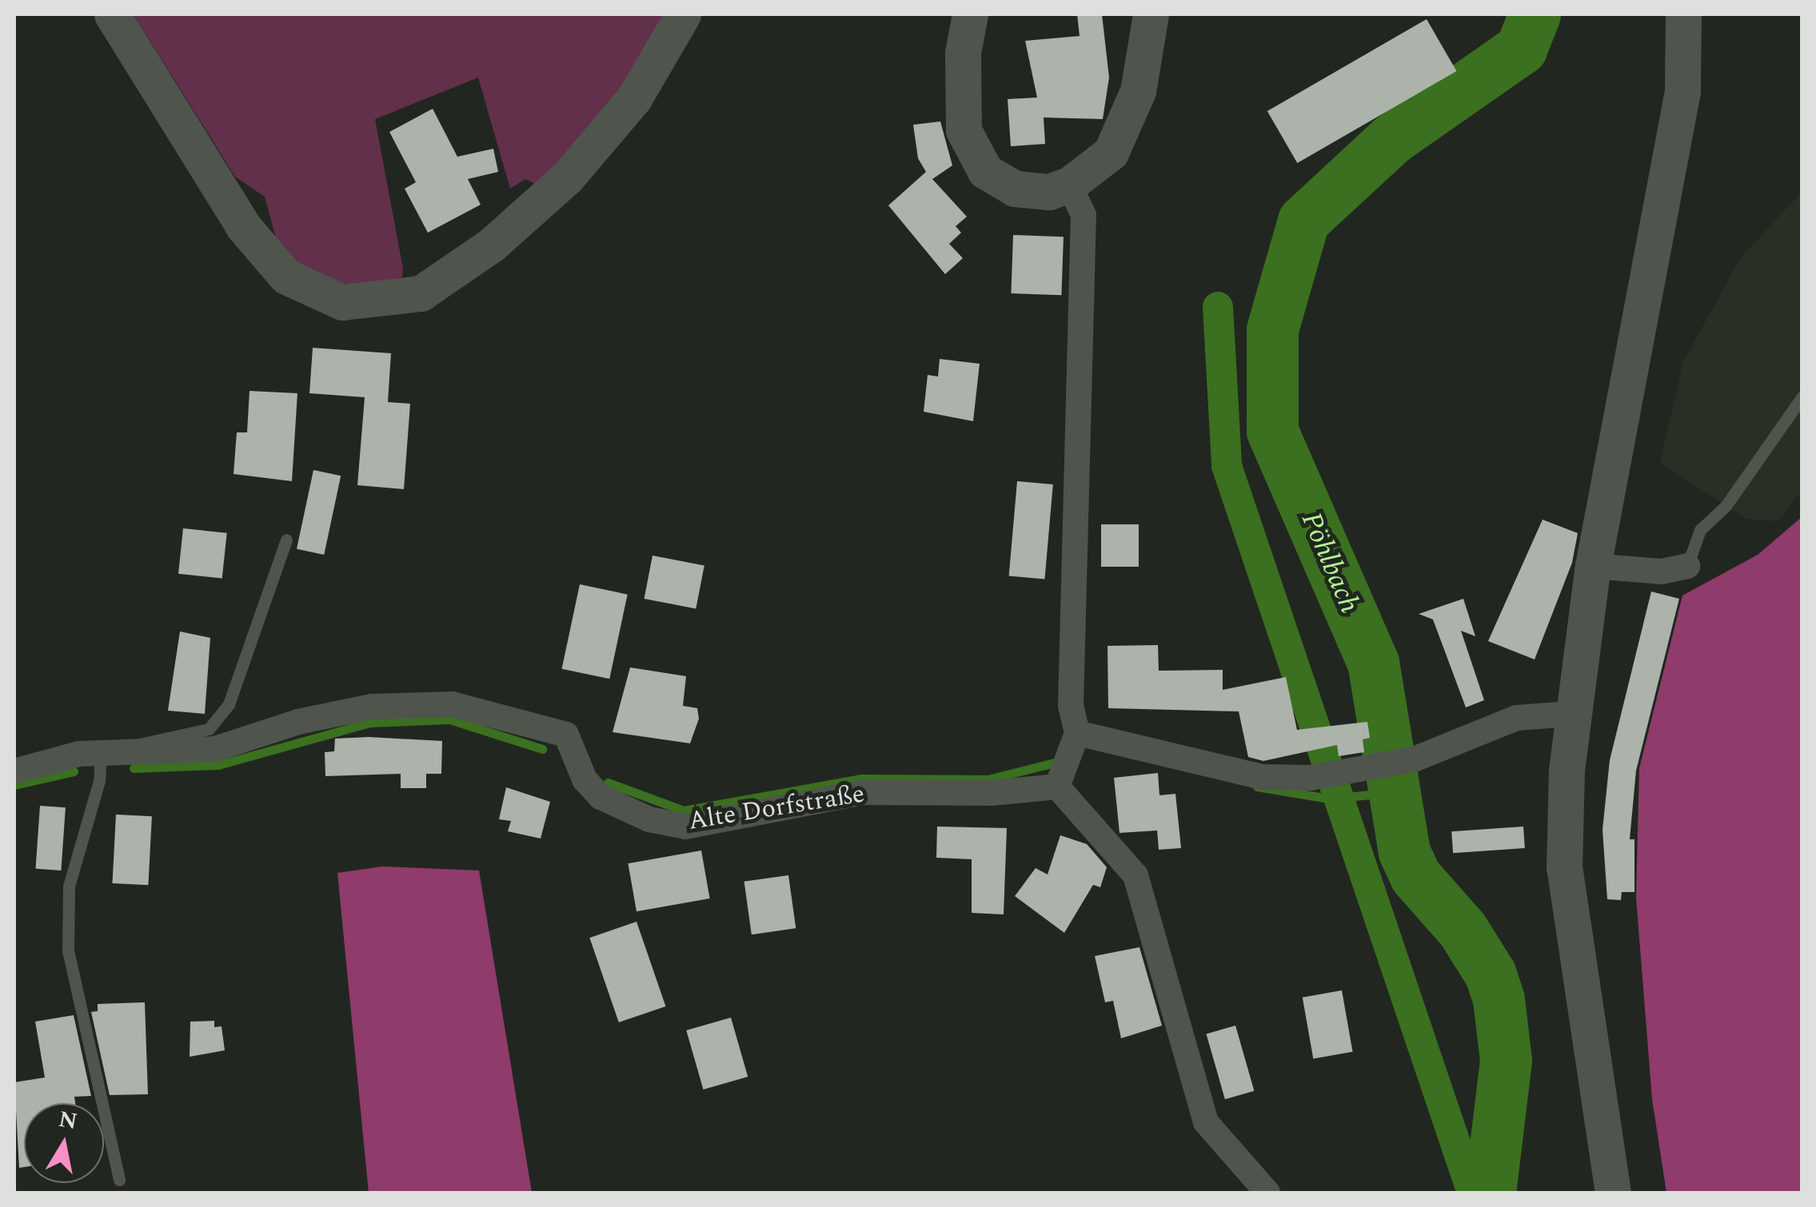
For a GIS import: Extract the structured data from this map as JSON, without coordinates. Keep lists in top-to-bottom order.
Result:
{
  "streets": {
    "street": ["Alte Dorfstraße"]
  },
  "water": ["Pöhlbach"],
  "north": "top"
}
